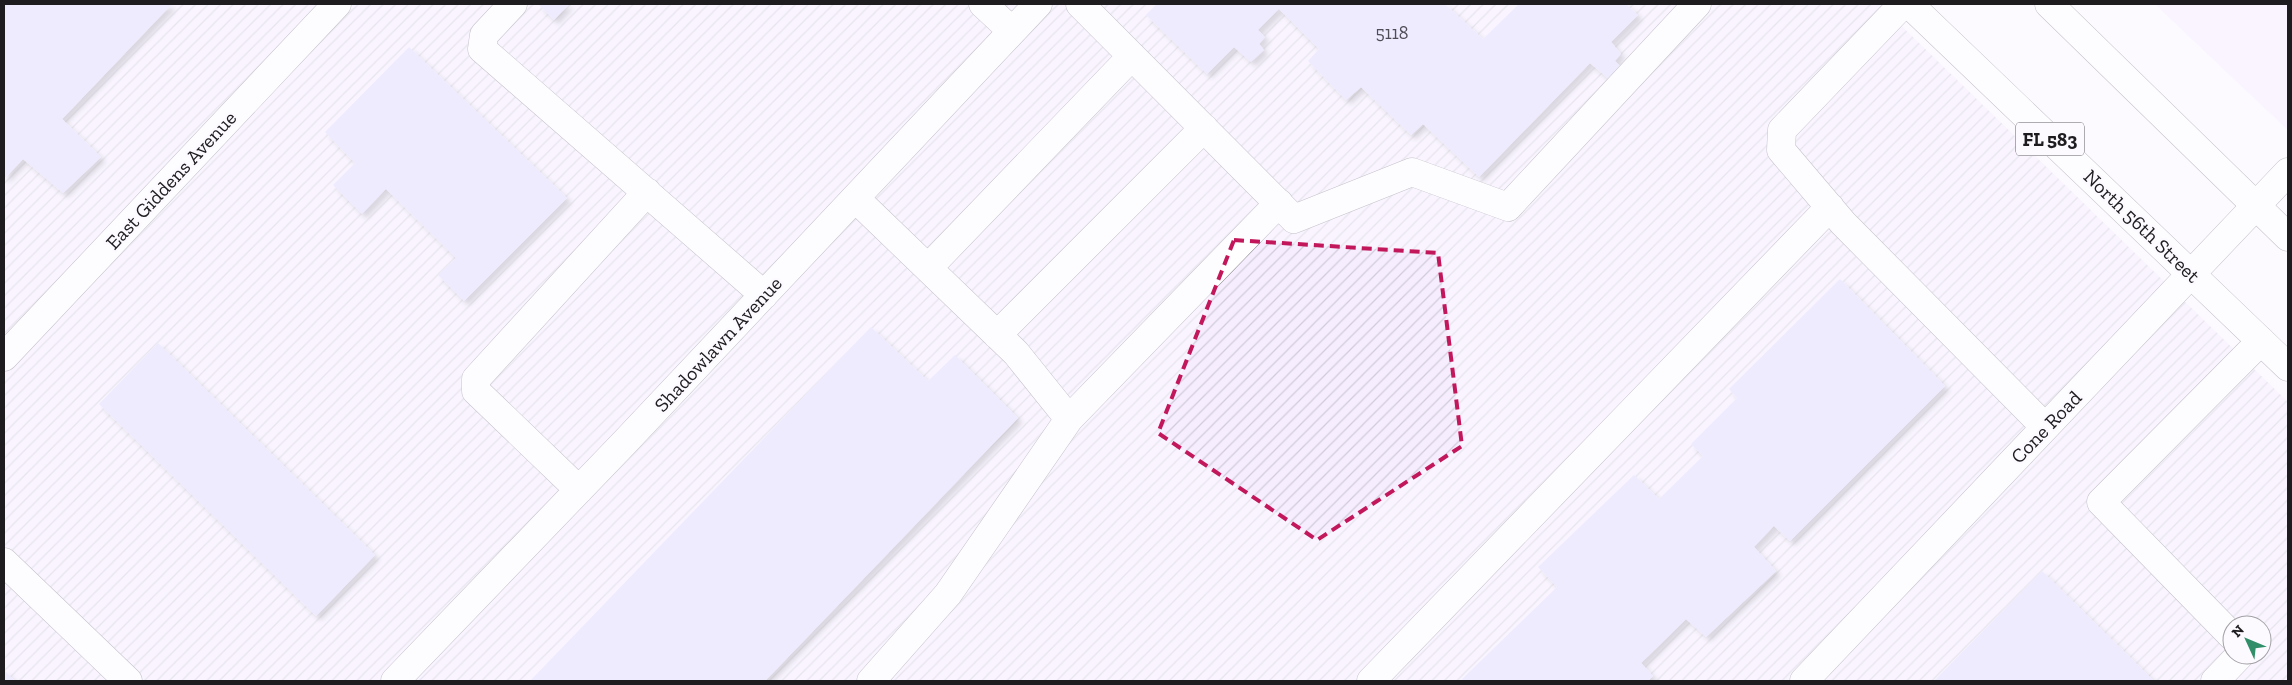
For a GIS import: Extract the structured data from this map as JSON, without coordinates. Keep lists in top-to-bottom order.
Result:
{
  "streets": {
    "street": [
      "FL 583",
      "East Giddens Avenue",
      "North 56th Street",
      "Shadowlawn Avenue",
      "Cone Road"
    ]
  },
  "crossings": [
    ["North 56th Street", "Cone Road"]
  ],
  "house_numbers": ["5118"],
  "north": "top left"
}
